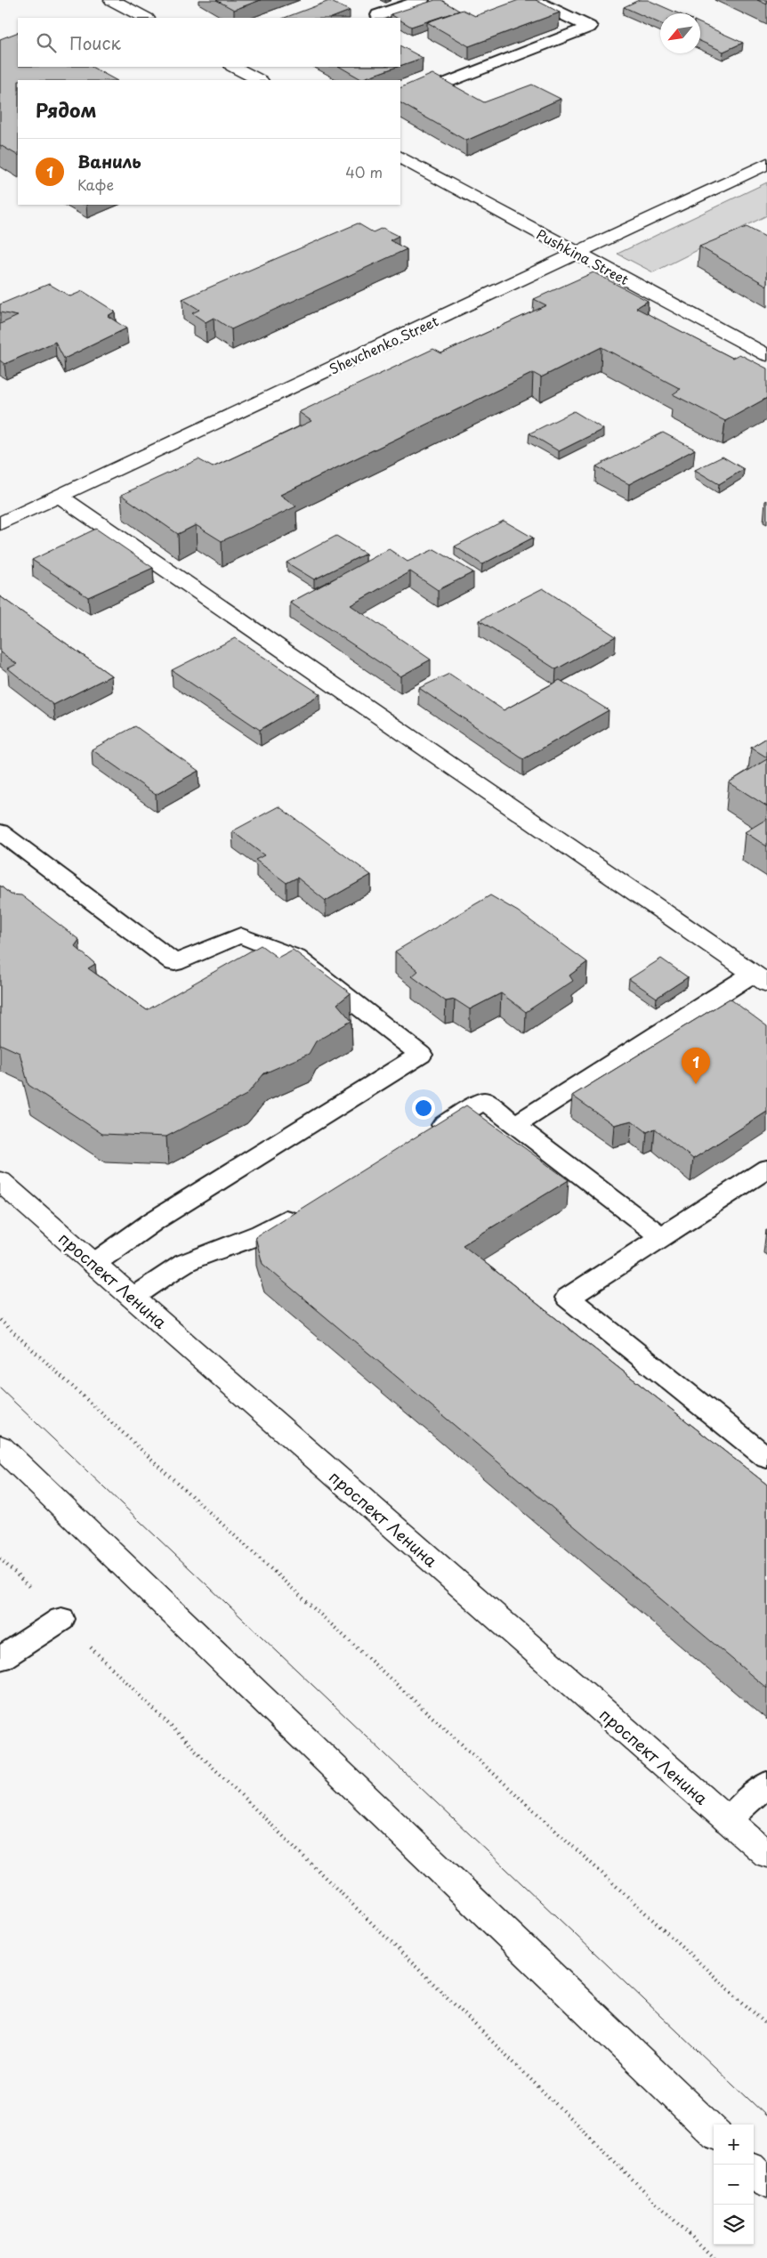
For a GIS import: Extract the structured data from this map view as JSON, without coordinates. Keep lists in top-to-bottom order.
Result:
{
  "streets": {
    "street": ["Pushkina Street", "Shevchenko Street", "проспект Ленина"]
  },
  "crossings": [
    ["Pushkina Street", "Shevchenko Street"]
  ],
  "north": "bottom left",
  "page": {
    "search": "Поиск",
    "heading": "Рядом",
    "list": [
      {
        "mark": "1",
        "name": "Ваниль",
        "note": "Кафе",
        "value": "40 m"
      }
    ],
    "pins": "1",
    "map_buttons": ["+", "−"]
  }
}
